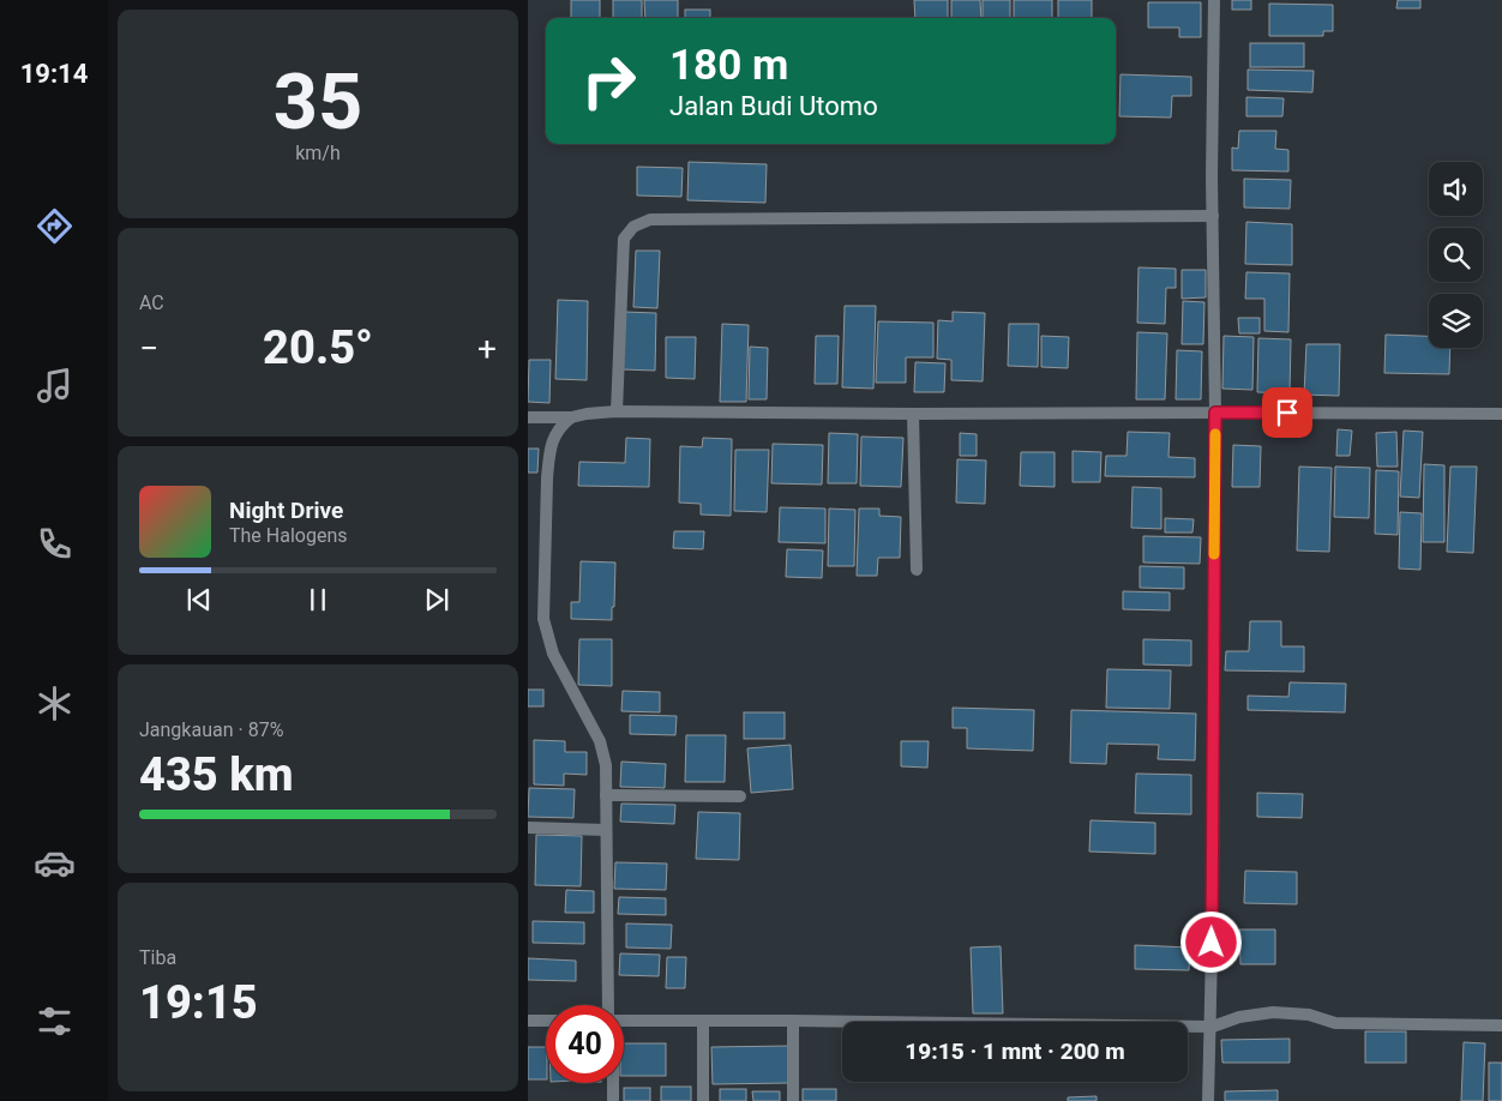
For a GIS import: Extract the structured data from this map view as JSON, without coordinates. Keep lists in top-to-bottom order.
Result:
{
  "page": {
    "tabs": "19:14",
    "tile": [
      ["35", "km/h"],
      "AC",
      ["Jangkauan · 87%", "435 km"],
      ["Tiba", "19:15"]
    ],
    "turn": ["180 m", "Jalan Budi Utomo"],
    "heat": ["−", "20.5°", "+"],
    "song": ["Night Drive", "The Halogens"],
    "limit": "40",
    "trip": "19:15 · 1 mnt · 200 m"
  }
}
